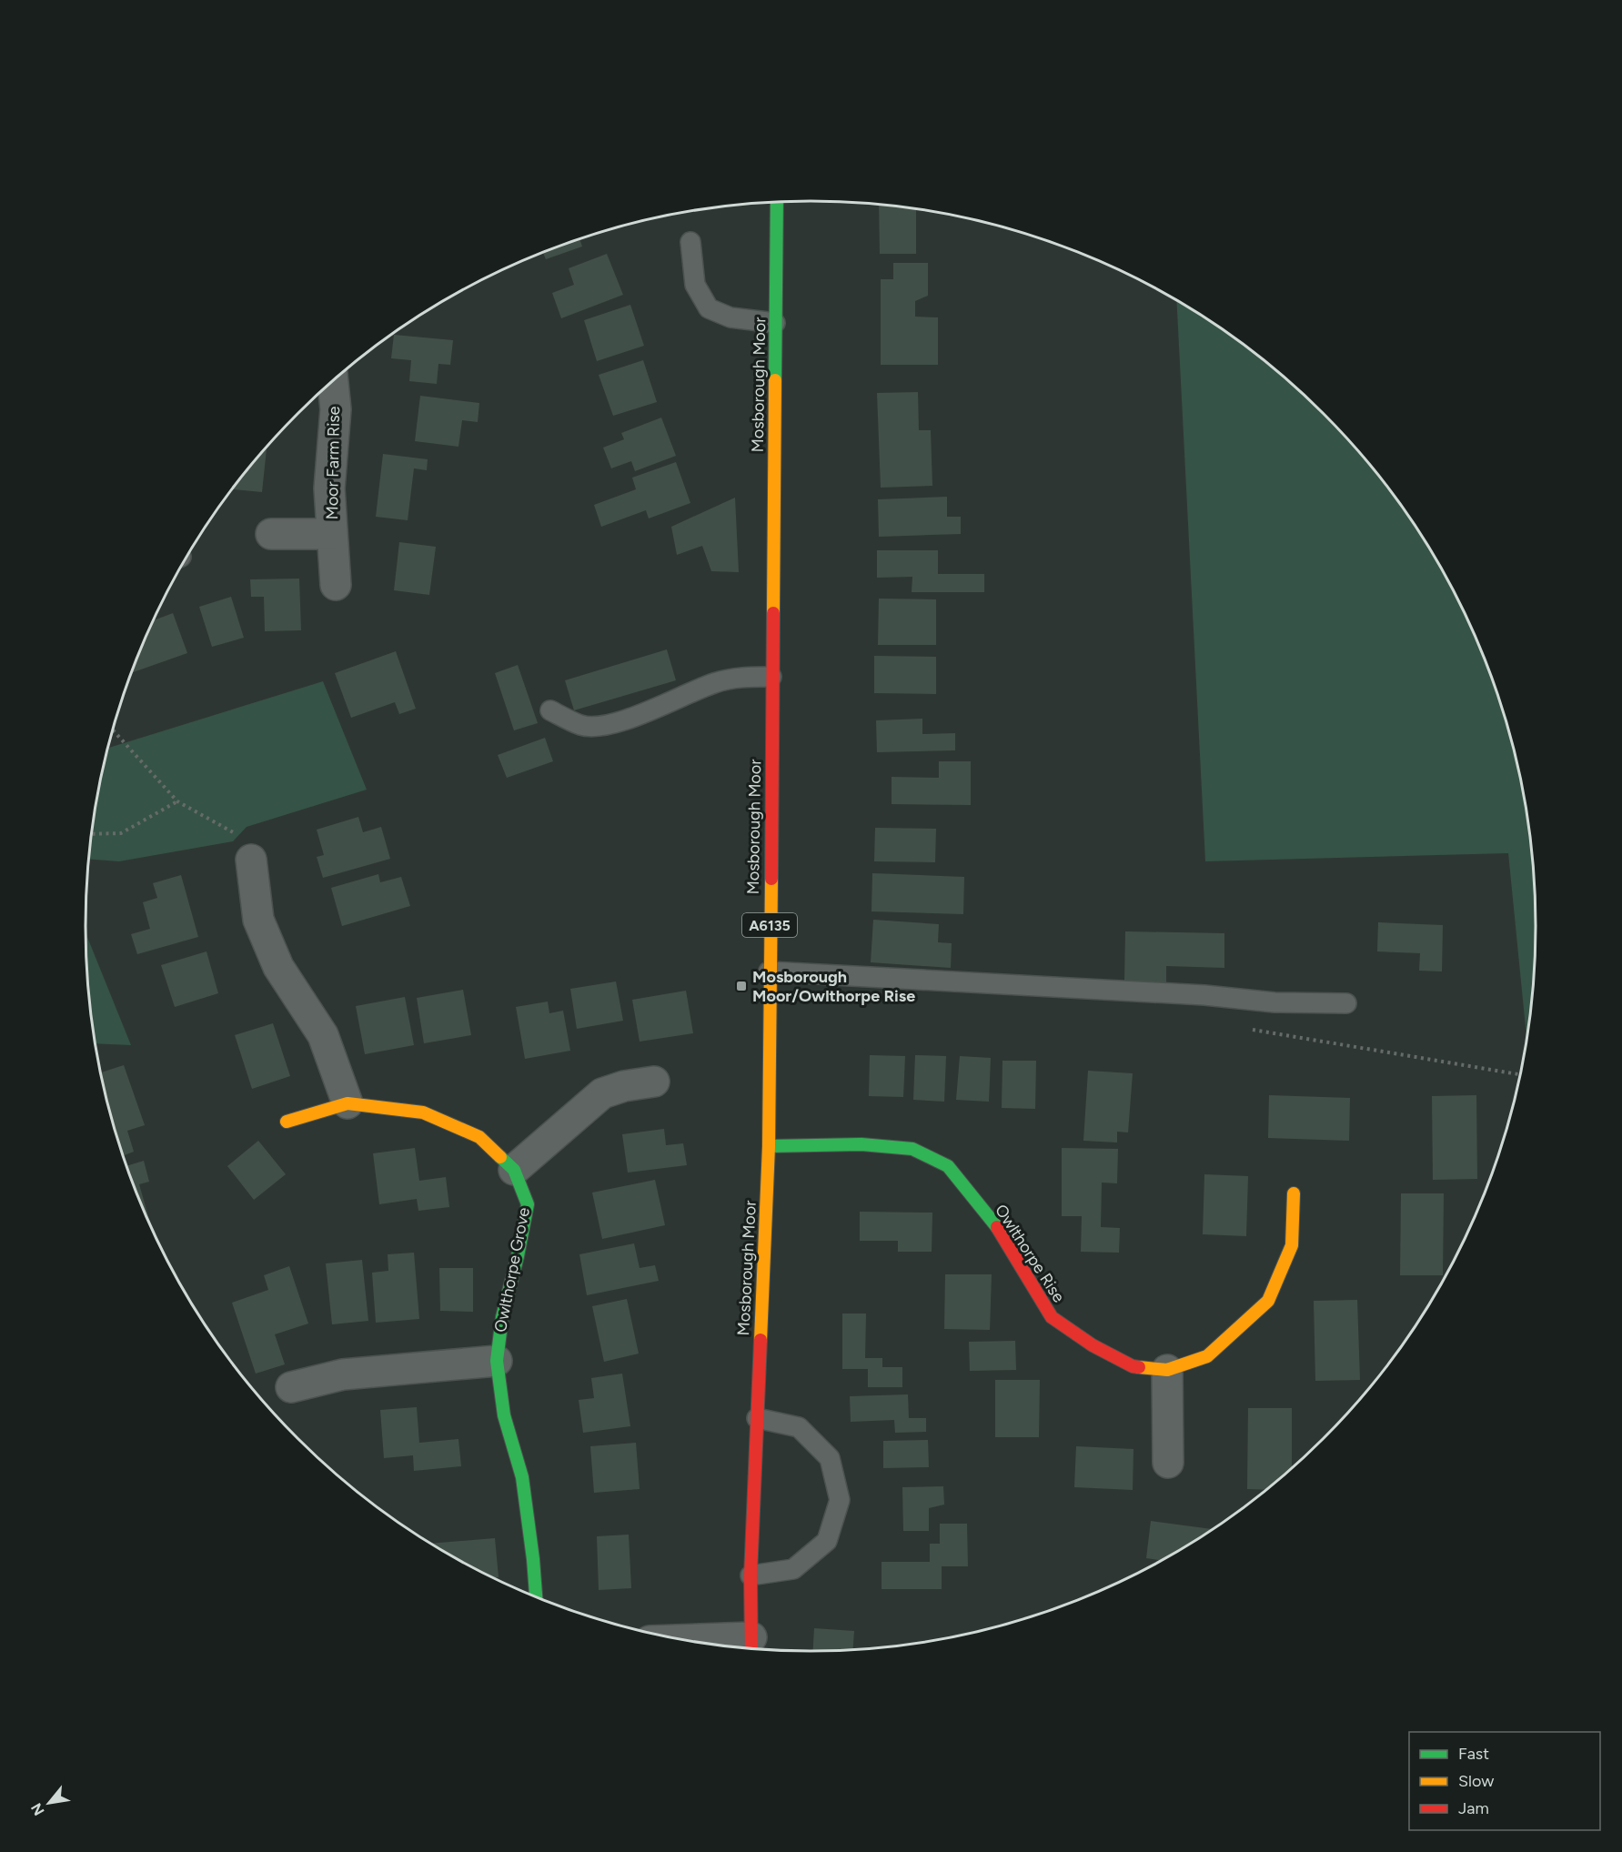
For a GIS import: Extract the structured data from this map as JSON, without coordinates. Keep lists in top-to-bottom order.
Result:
{
  "streets": {
    "main road": [
      "Mosborough Moor",
      "A6135",
      "Owlthorpe Rise",
      "Owlthorpe Grove"
    ],
    "street": ["Moor Farm Rise"]
  },
  "crossings": [
    ["Mosborough Moor", "Owlthorpe Rise"]
  ],
  "places": {
    "transit": ["Mosborough Moor/Owlthorpe Rise"]
  },
  "legend": ["Fast", "Slow", "Jam"],
  "north": "bottom left"
}
